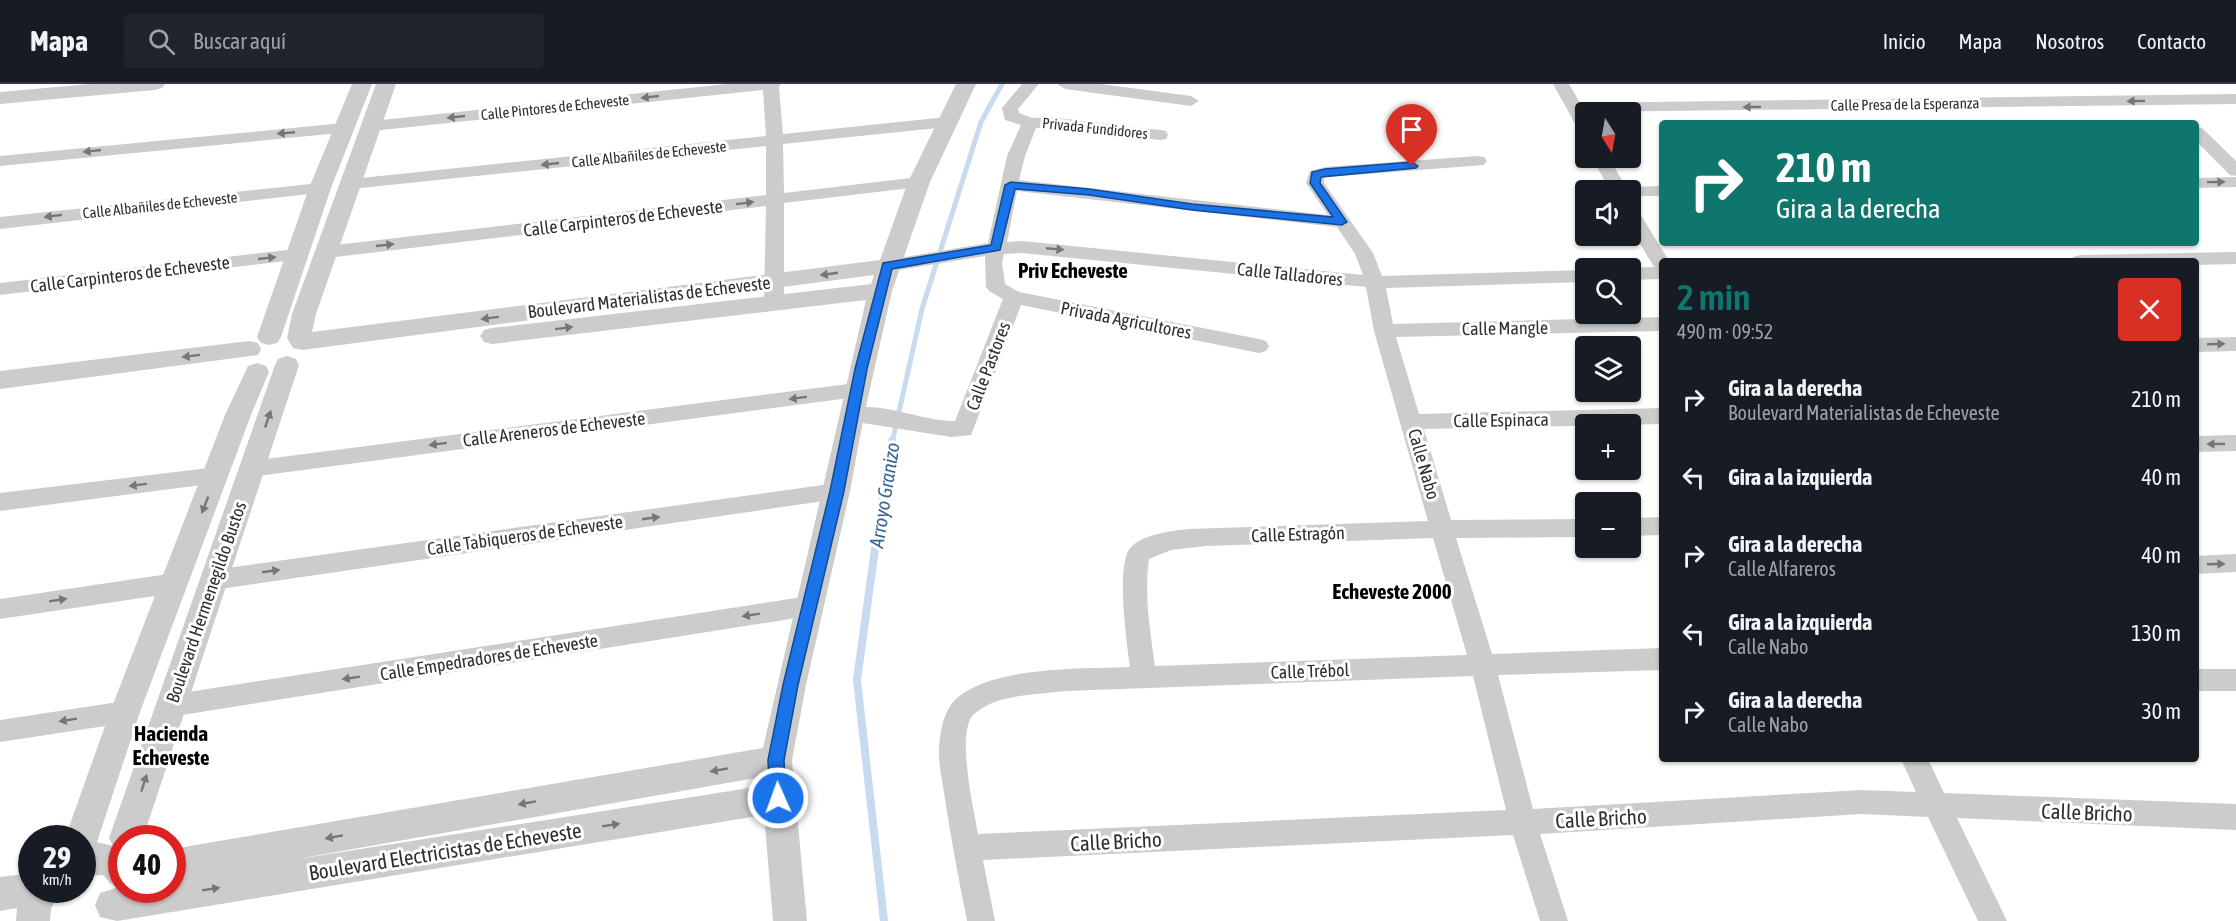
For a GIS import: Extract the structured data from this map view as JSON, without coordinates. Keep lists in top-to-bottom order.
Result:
{
  "streets": {
    "street": [
      "Calle Presa de la Esperanza",
      "Calle Pintores de Echeveste",
      "Privada Fundidores",
      "Calle Albañiles de Echeveste",
      "Calle Carpinteros de Echeveste",
      "Calle Talladores",
      "Boulevard Materialistas de Echeveste",
      "Privada Agricultores",
      "Calle Mangle",
      "Calle Pastores",
      "Calle Espinaca",
      "Calle Areneros de Echeveste",
      "Calle Nabo",
      "Calle Estragón",
      "Calle Tabiqueros de Echeveste",
      "Boulevard Hermenegildo Bustos",
      "Calle Empedradores de Echeveste",
      "Calle Trébol",
      "Calle Bricho",
      "Boulevard Electricistas de Echeveste"
    ]
  },
  "crossings": [
    ["Calle Pintores de Echeveste", "Boulevard Hermenegildo Bustos"],
    ["Calle Albañiles de Echeveste", "Boulevard Hermenegildo Bustos"],
    ["Calle Carpinteros de Echeveste", "Boulevard Hermenegildo Bustos"],
    ["Calle Talladores", "Boulevard Materialistas de Echeveste"],
    ["Calle Talladores", "Privada Agricultores"],
    ["Calle Talladores", "Calle Nabo"],
    ["Boulevard Materialistas de Echeveste", "Privada Agricultores"],
    ["Boulevard Materialistas de Echeveste", "Boulevard Hermenegildo Bustos"],
    ["Privada Agricultores", "Calle Pastores"],
    ["Calle Mangle", "Calle Nabo"],
    ["Calle Pastores", "Calle Areneros de Echeveste"],
    ["Calle Espinaca", "Calle Nabo"],
    ["Calle Areneros de Echeveste", "Boulevard Hermenegildo Bustos"],
    ["Calle Nabo", "Calle Estragón"],
    ["Calle Nabo", "Calle Trébol"],
    ["Calle Nabo", "Calle Bricho"],
    ["Calle Estragón", "Calle Trébol"],
    ["Calle Tabiqueros de Echeveste", "Boulevard Hermenegildo Bustos"],
    ["Boulevard Hermenegildo Bustos", "Calle Empedradores de Echeveste"],
    ["Calle Trébol", "Calle Bricho"]
  ],
  "one_way": [
    "Calle Presa de la Esperanza",
    "Calle Pintores de Echeveste",
    "Calle Areneros de Echeveste",
    "Calle Tabiqueros de Echeveste",
    "Calle Empedradores de Echeveste"
  ],
  "districts": ["Priv Echeveste", "Echeveste 2000", "Hacienda Echeveste"],
  "water": ["Arroyo Granizo"],
  "north": "bottom",
  "page": {
    "header": "Mapa",
    "search": "Buscar aquí",
    "nav": [
      "Inicio",
      "Mapa",
      "Nosotros",
      "Contacto"
    ],
    "map_buttons": ["+", "−"],
    "turn": ["210 m", "Gira a la derecha"],
    "heading": ["2 min", "490 m · 09:52"],
    "list": [
      {
        "name": "Gira a la derecha",
        "note": "Boulevard Materialistas de Echeveste",
        "value": "210 m"
      },
      {
        "name": "Gira a la izquierda",
        "value": "40 m"
      },
      {
        "name": "Gira a la derecha",
        "note": "Calle Alfareros",
        "value": "40 m"
      },
      {
        "name": "Gira a la izquierda",
        "note": "Calle Nabo",
        "value": "130 m"
      },
      {
        "name": "Gira a la derecha",
        "note": "Calle Nabo",
        "value": "30 m"
      }
    ],
    "speed": "29 km/h",
    "limit": "40"
  }
}
